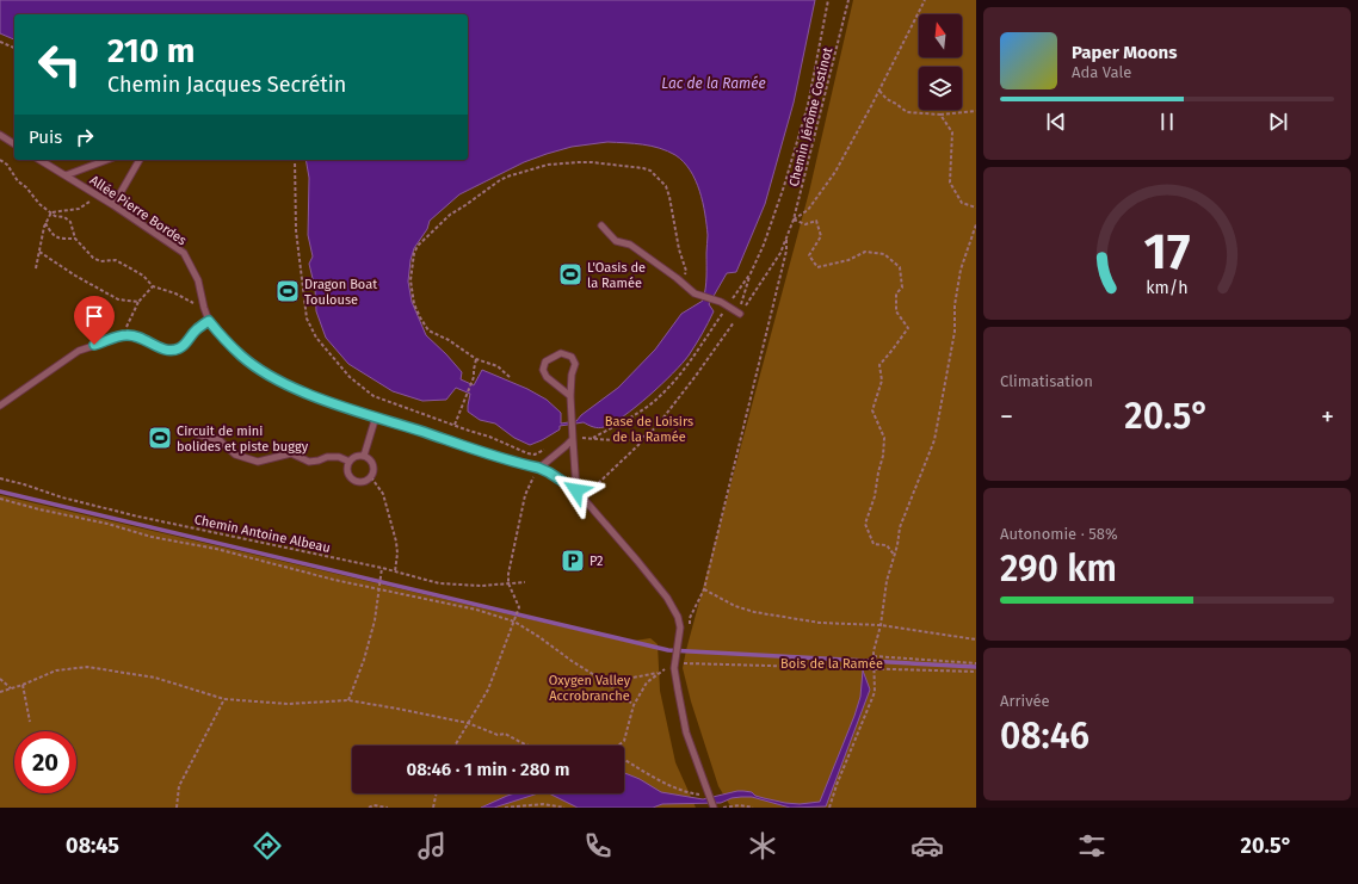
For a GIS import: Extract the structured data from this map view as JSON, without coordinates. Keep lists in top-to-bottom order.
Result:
{
  "streets": {
    "lane": ["Allée Pierre Bordes"],
    "path": ["Chemin Jérôme Costinot", "Chemin Antoine Albeau"]
  },
  "water": ["Lac de la Ramée"],
  "parks": ["Base de Loisirs de la Ramée", "Bois de la Ramée", "Oxygen Valley Accrobranche"],
  "places": {
    "sports": ["L'Oasis de la Ramée", "Dragon Boat Toulouse", "Circuit de mini bolides et piste buggy"],
    "parking": ["P2"]
  },
  "north": "top",
  "page": {
    "turn": ["210 m", "Chemin Jacques Secrétin"],
    "song": ["Paper Moons", "Ada Vale"],
    "then": "Puis",
    "tile": [
      "Climatisation",
      ["Autonomie · 58%", "290 km"],
      ["Arrivée", "08:46"]
    ],
    "heat": ["−", "20.5°", "+"],
    "limit": "20",
    "trip": "08:46 · 1 min · 280 m",
    "tabs": ["08:45", "20.5°"],
    "gauge": ["17", "km/h"]
  }
}
